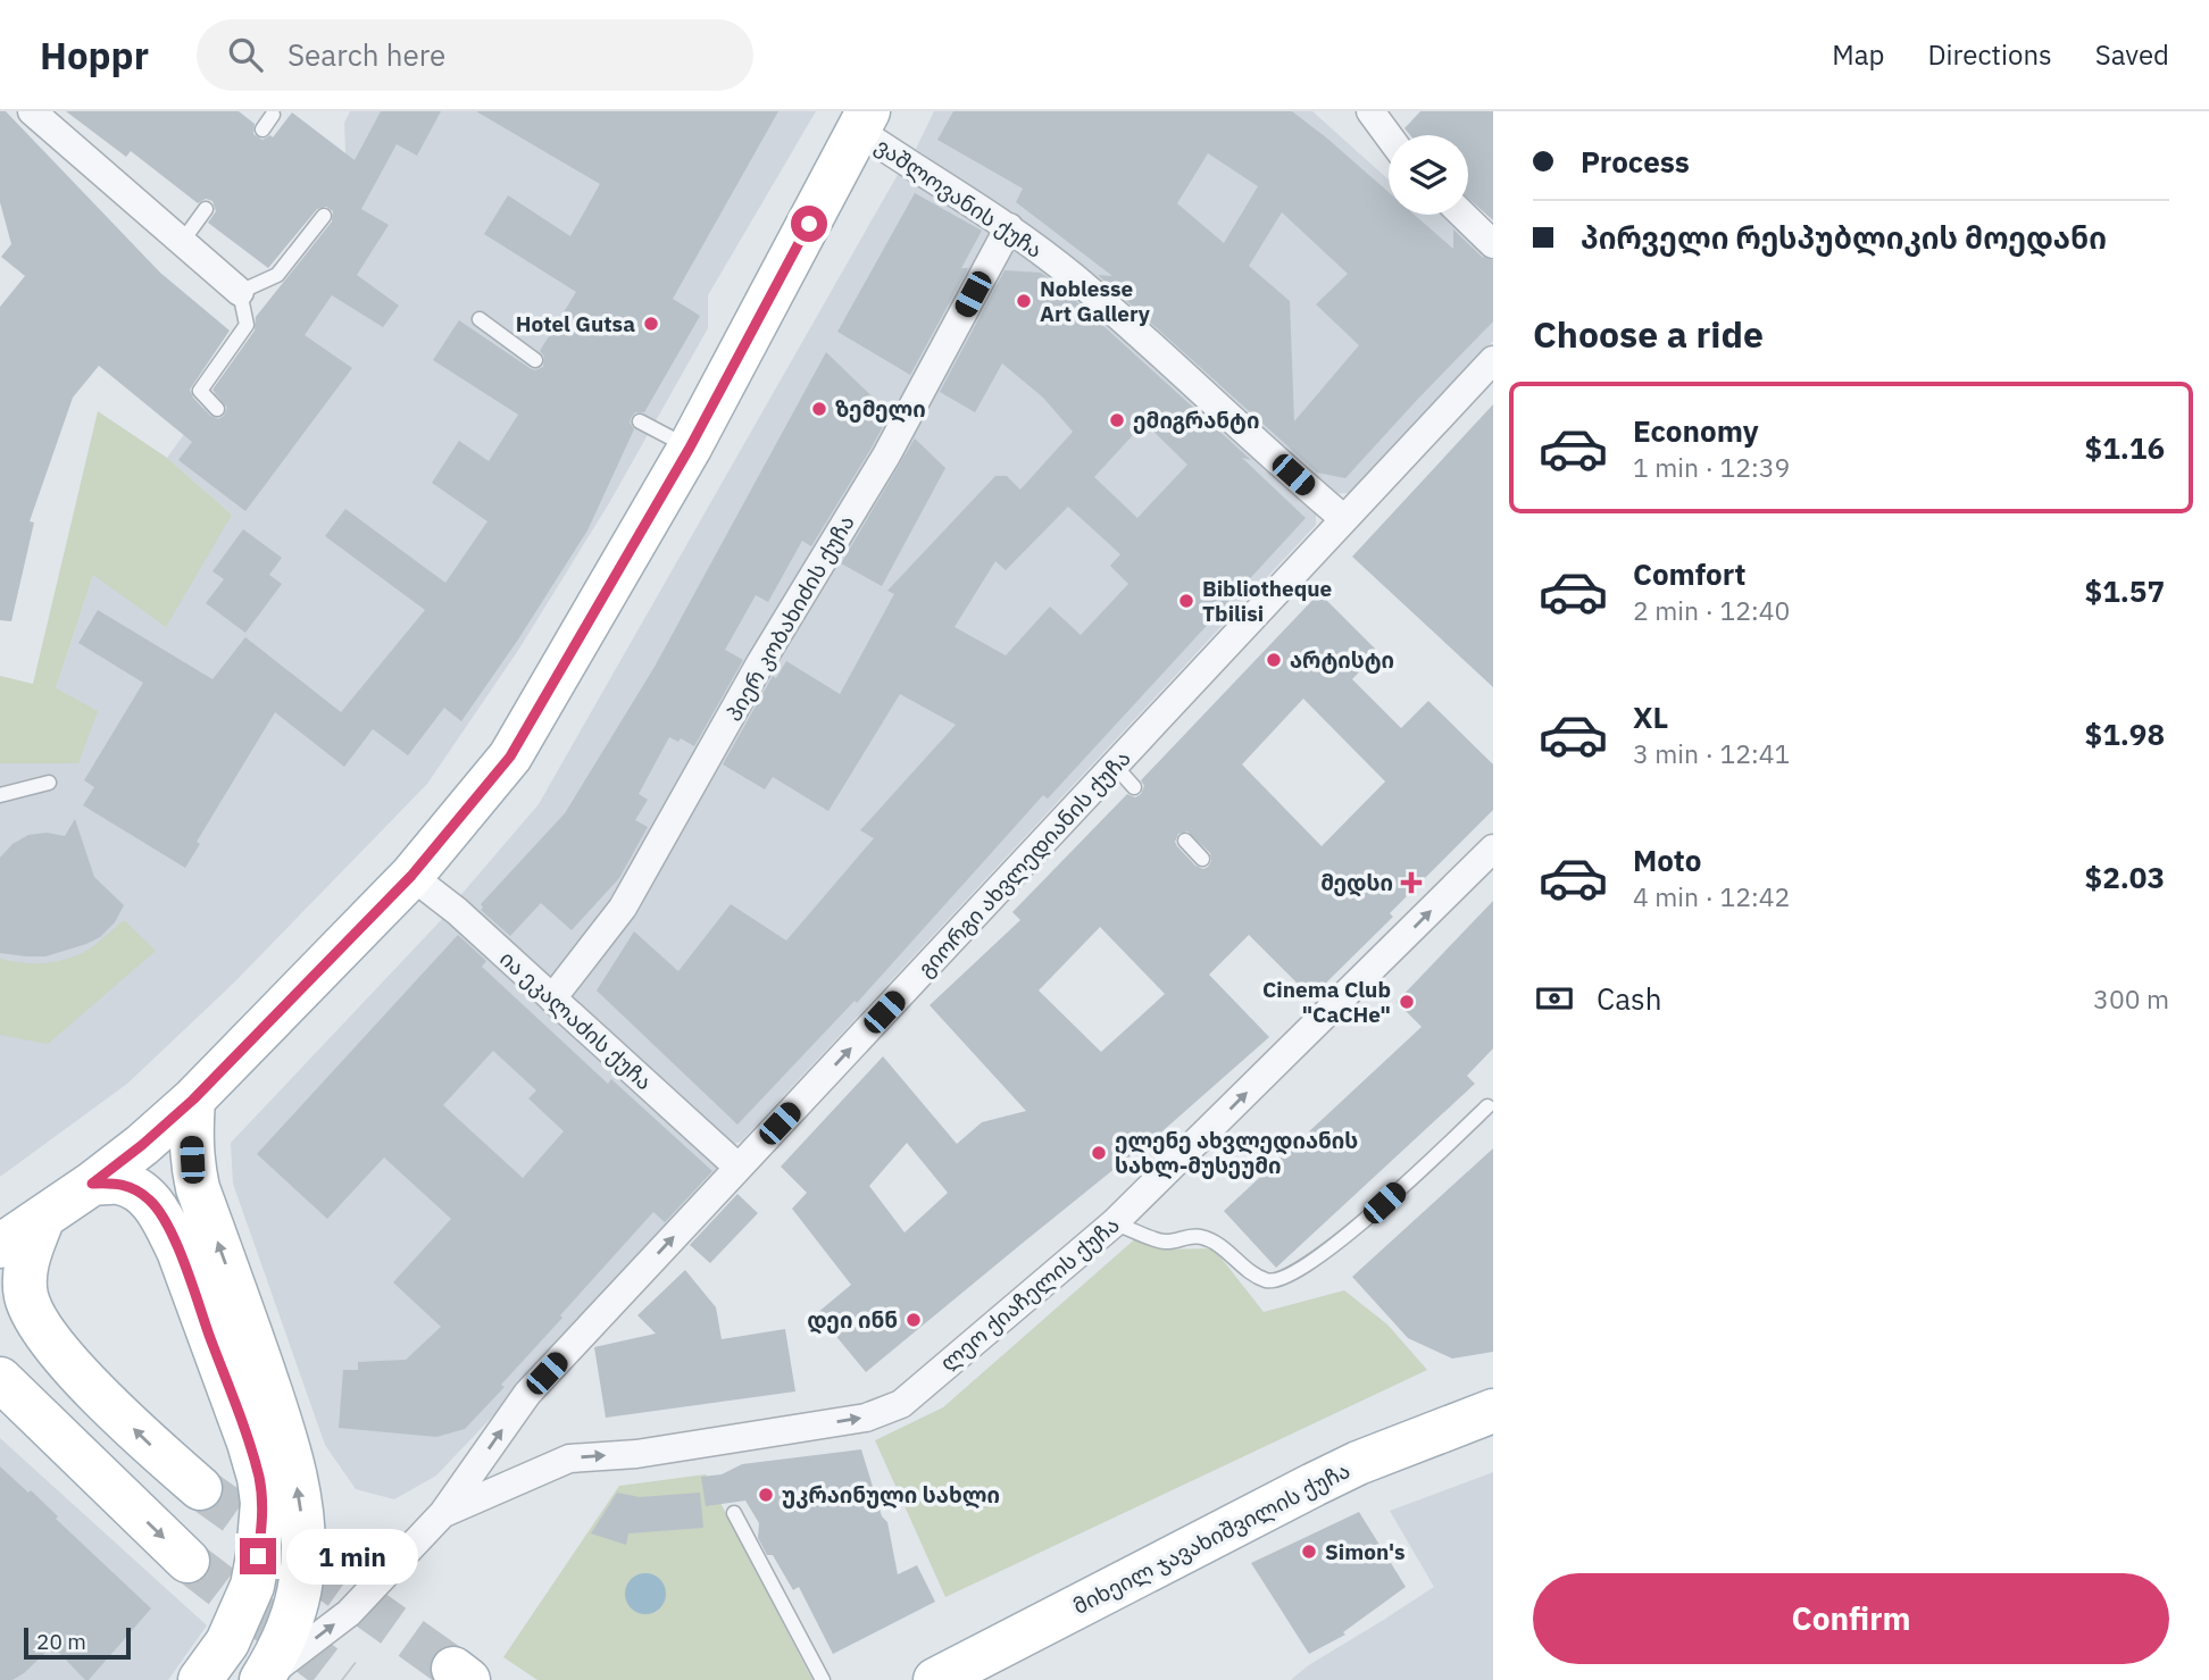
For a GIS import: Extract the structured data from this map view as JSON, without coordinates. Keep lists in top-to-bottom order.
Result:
{
  "streets": {
    "main road": ["მიხეილ ჯავახიშვილის ქუჩა"],
    "street": [
      "ვაშლოვანის ქუჩა",
      "პიერ კობახიძის ქუჩა",
      "გიორგი ახვლედიანის ქუჩა",
      "ია ეკალაძის ქუჩა",
      "ლეო ქიაჩელის ქუჩა"
    ]
  },
  "crossings": [
    ["ვაშლოვანის ქუჩა", "პიერ კობახიძის ქუჩა"],
    ["ვაშლოვანის ქუჩა", "გიორგი ახვლედიანის ქუჩა"],
    ["პიერ კობახიძის ქუჩა", "ია ეკალაძის ქუჩა"],
    ["გიორგი ახვლედიანის ქუჩა", "ია ეკალაძის ქუჩა"],
    ["გიორგი ახვლედიანის ქუჩა", "ლეო ქიაჩელის ქუჩა"]
  ],
  "one_way": ["გიორგი ახვლედიანის ქუჩა", "ლეო ქიაჩელის ქუჩა"],
  "places": {
    "other": [
      "Noblesse Art Gallery",
      "Hotel Gutsa",
      "ზემელი",
      "ემიგრანტი",
      "Bibliotheque Tbilisi",
      "არტისტი",
      "Cinema Club \"CaCHe\"",
      "ელენე ახვლედიანის სახლ-მუსეუმი",
      "დეი ინნ",
      "უკრაინული სახლი",
      "Simon's"
    ],
    "health": ["მედსი"]
  },
  "scale_bar": "20 m",
  "page": {
    "header": "Hoppr",
    "search": "Search here",
    "nav": ["Map", "Directions", "Saved"],
    "banner": ["Process", "პირველი რესპუბლიკის მოედანი"],
    "heading": "Choose a ride",
    "list": [
      {
        "name": "Economy",
        "note": "1 min · 12:39",
        "value": "$1.16"
      },
      {
        "name": "Comfort",
        "note": "2 min · 12:40",
        "value": "$1.57"
      },
      {
        "name": "XL",
        "note": "3 min · 12:41",
        "value": "$1.98"
      },
      {
        "name": "Moto",
        "note": "4 min · 12:42",
        "value": "$2.03"
      }
    ],
    "pay": ["Cash", "300 m"],
    "bubble": "1 min",
    "buttons": "Confirm",
    "scale": "20 m"
  }
}
